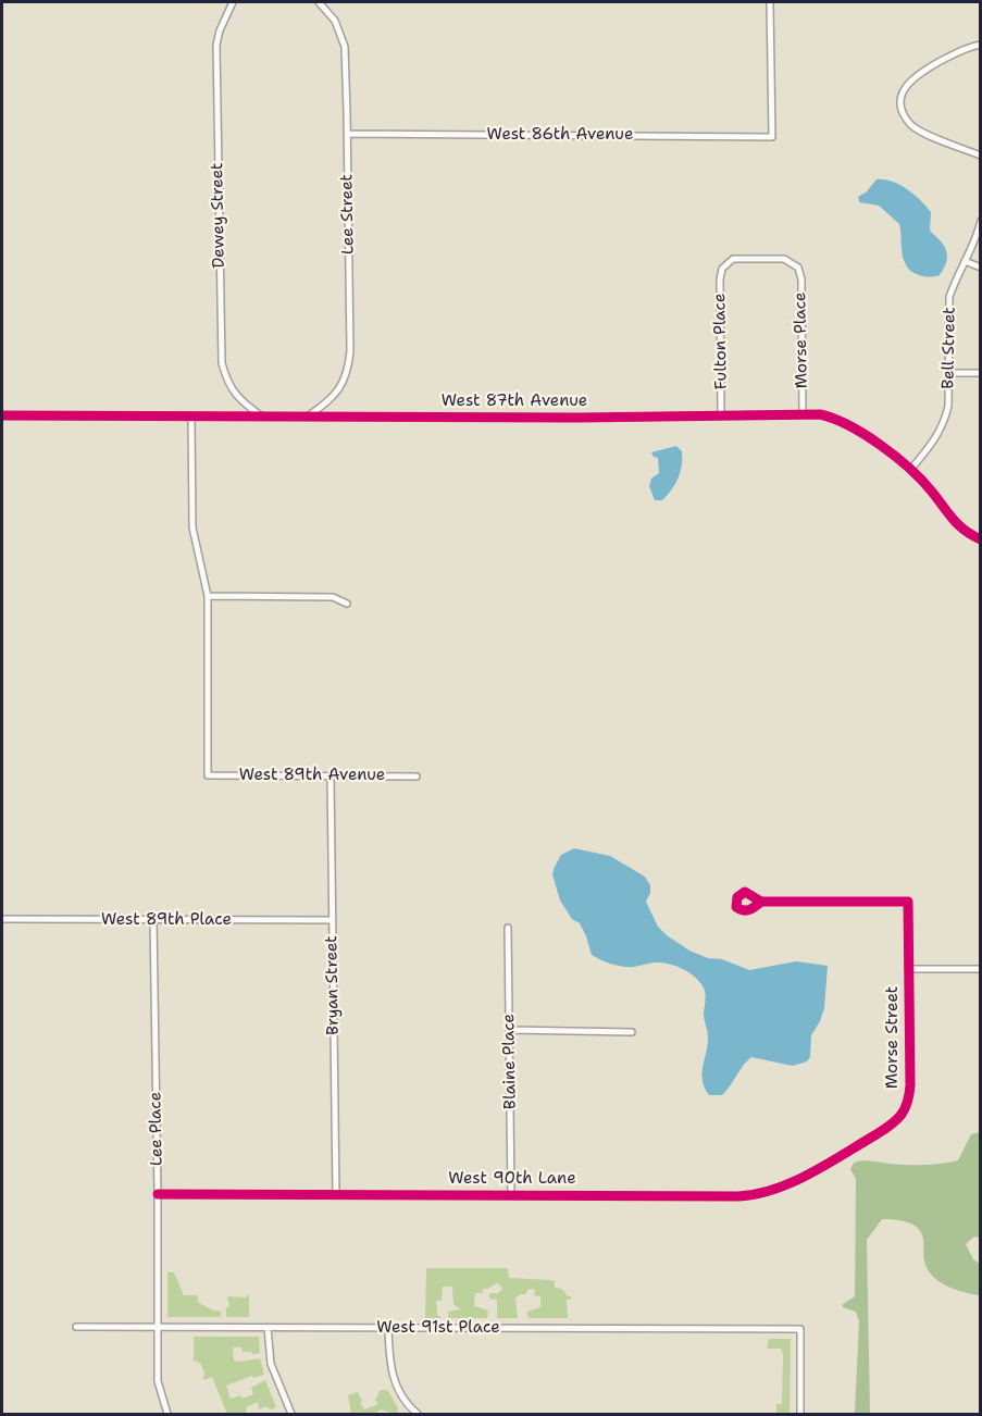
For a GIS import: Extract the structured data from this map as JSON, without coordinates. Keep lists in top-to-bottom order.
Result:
{
  "streets": {
    "street": [
      "West 86th Avenue",
      "Lee Street",
      "Dewey Street",
      "Morse Place",
      "Fulton Place",
      "Bell Street",
      "West 87th Avenue",
      "West 89th Avenue",
      "West 89th Place",
      "Bryan Street",
      "Morse Street",
      "Blaine Place",
      "Lee Place",
      "West 90th Lane",
      "West 91st Place"
    ]
  },
  "crossings": [
    ["West 86th Avenue", "Lee Street"],
    ["Lee Street", "West 87th Avenue"],
    ["Dewey Street", "West 87th Avenue"],
    ["Morse Place", "Fulton Place"],
    ["Morse Place", "West 87th Avenue"],
    ["Fulton Place", "West 87th Avenue"],
    ["Bell Street", "West 87th Avenue"],
    ["West 89th Avenue", "Bryan Street"],
    ["West 89th Place", "Bryan Street"],
    ["West 89th Place", "Lee Place"],
    ["Bryan Street", "West 90th Lane"],
    ["Morse Street", "West 90th Lane"],
    ["Blaine Place", "West 90th Lane"],
    ["Lee Place", "West 90th Lane"],
    ["Lee Place", "West 91st Place"]
  ]
}
